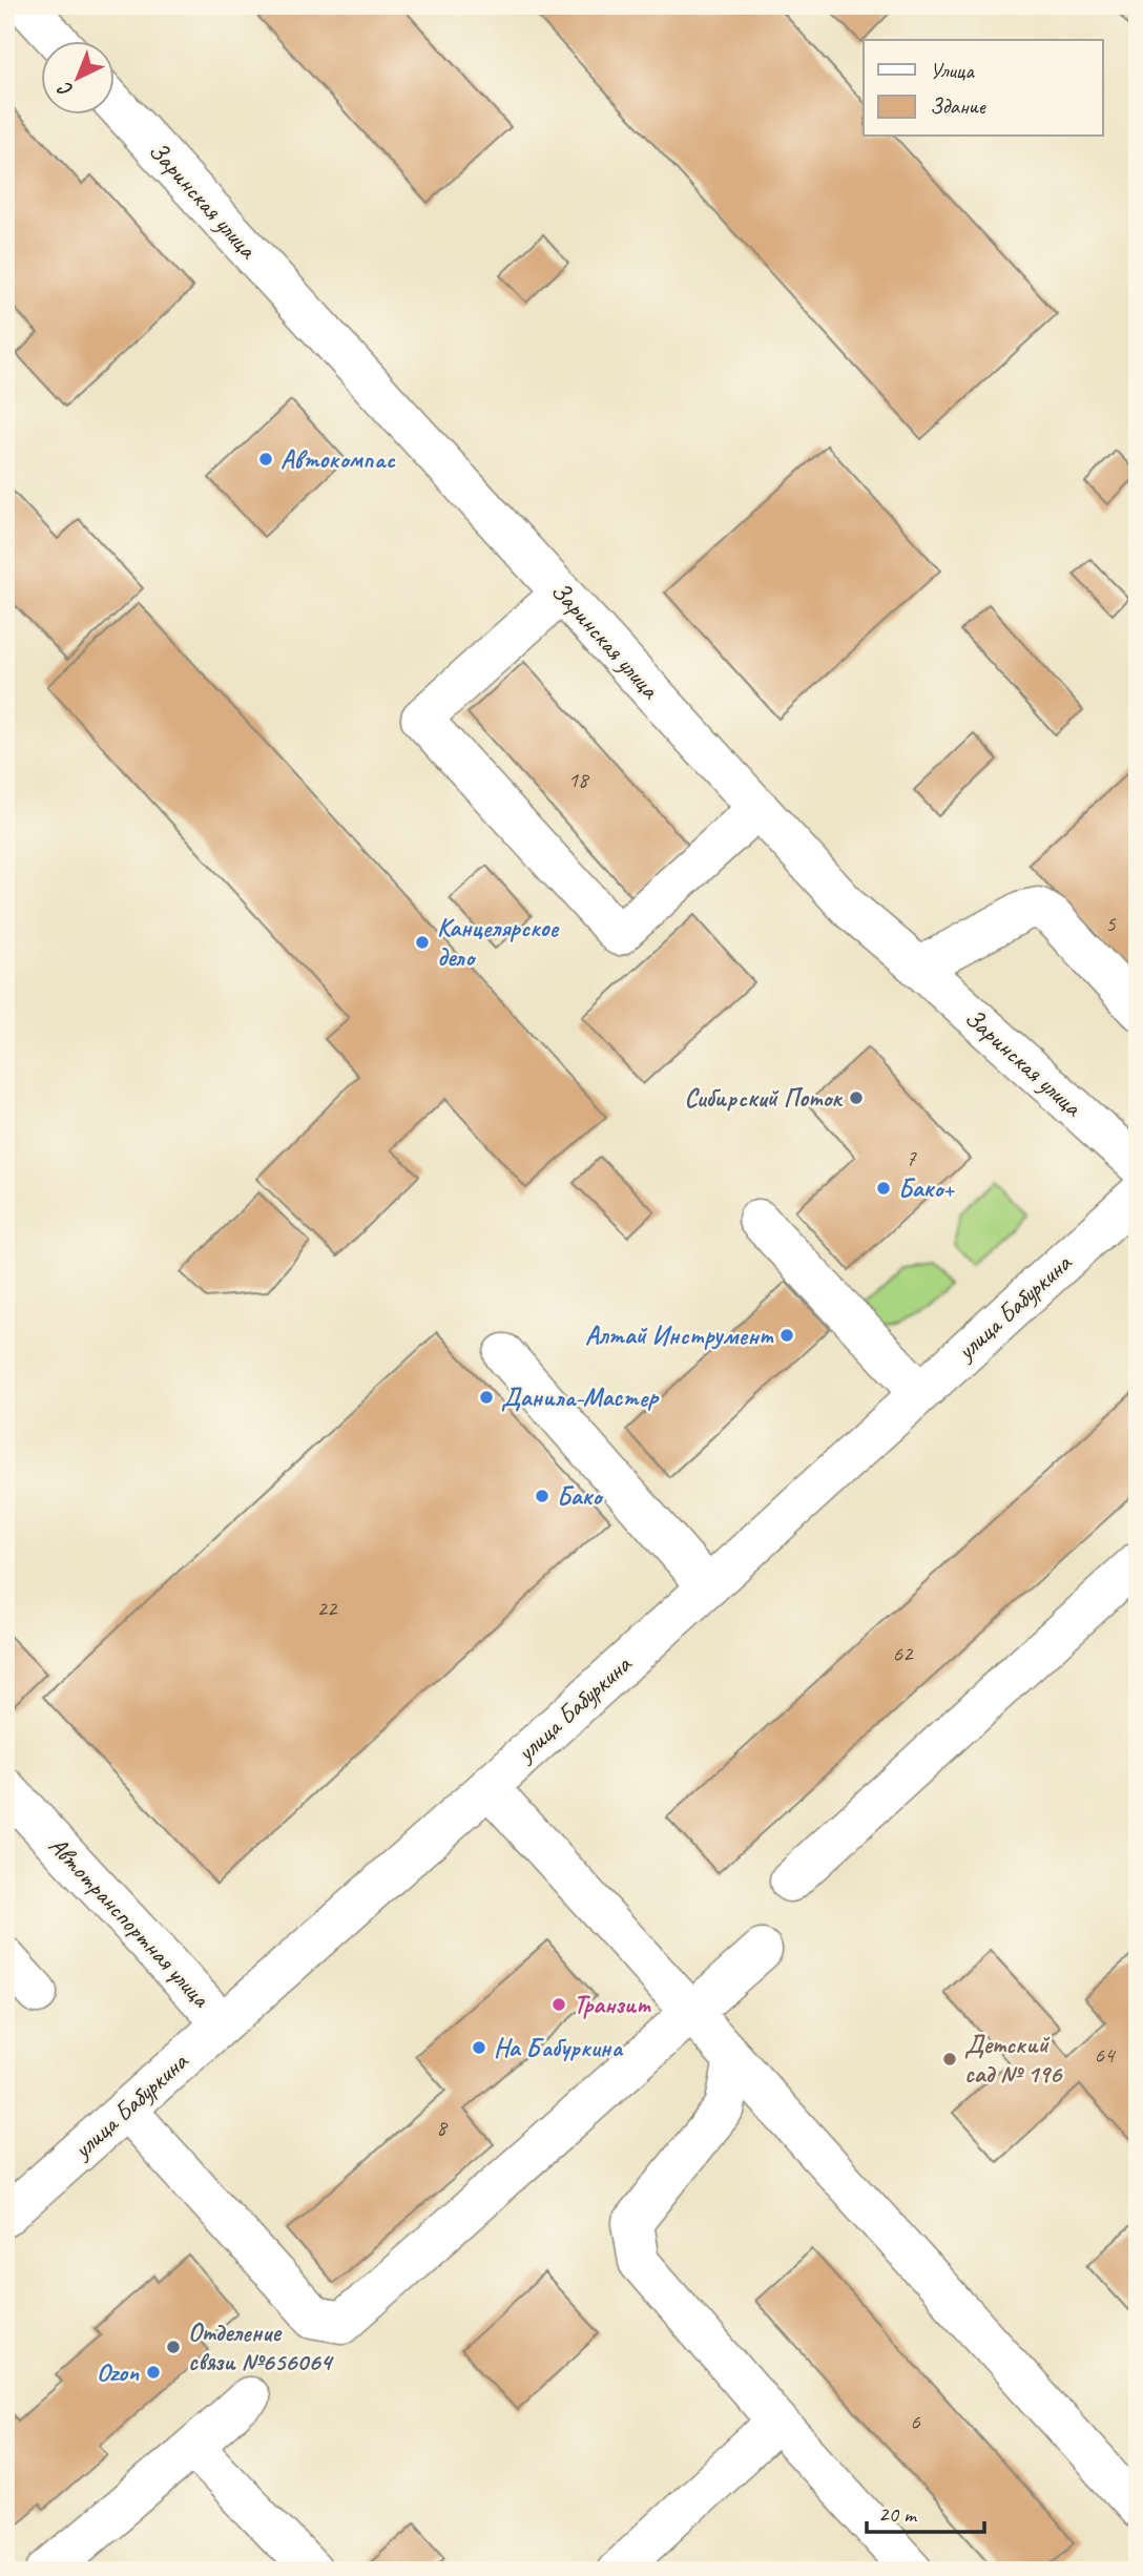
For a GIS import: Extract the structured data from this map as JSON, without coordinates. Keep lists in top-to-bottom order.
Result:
{
  "streets": {
    "street": ["Заринская улица", "улица Бабуркина", "Автотранспортная улица"]
  },
  "crossings": [
    ["улица Бабуркина", "Автотранспортная улица"]
  ],
  "places": [
    "Автокомпас",
    "Канцелярское дело",
    "Сибирский Поток",
    "Бако+",
    "Алтай Инструмент",
    "Данила-Мастер",
    "Бако",
    "Транзит",
    "На Бабуркина",
    "Детский сад № 196",
    "Отделение связи №656064",
    "Ozon"
  ],
  "house_numbers": [
    "18",
    "5",
    "7",
    "22",
    "62",
    "64",
    "8",
    "6"
  ],
  "legend": ["Улица", "Здание"],
  "scale_bar": "20 m",
  "north": "bottom left"
}
